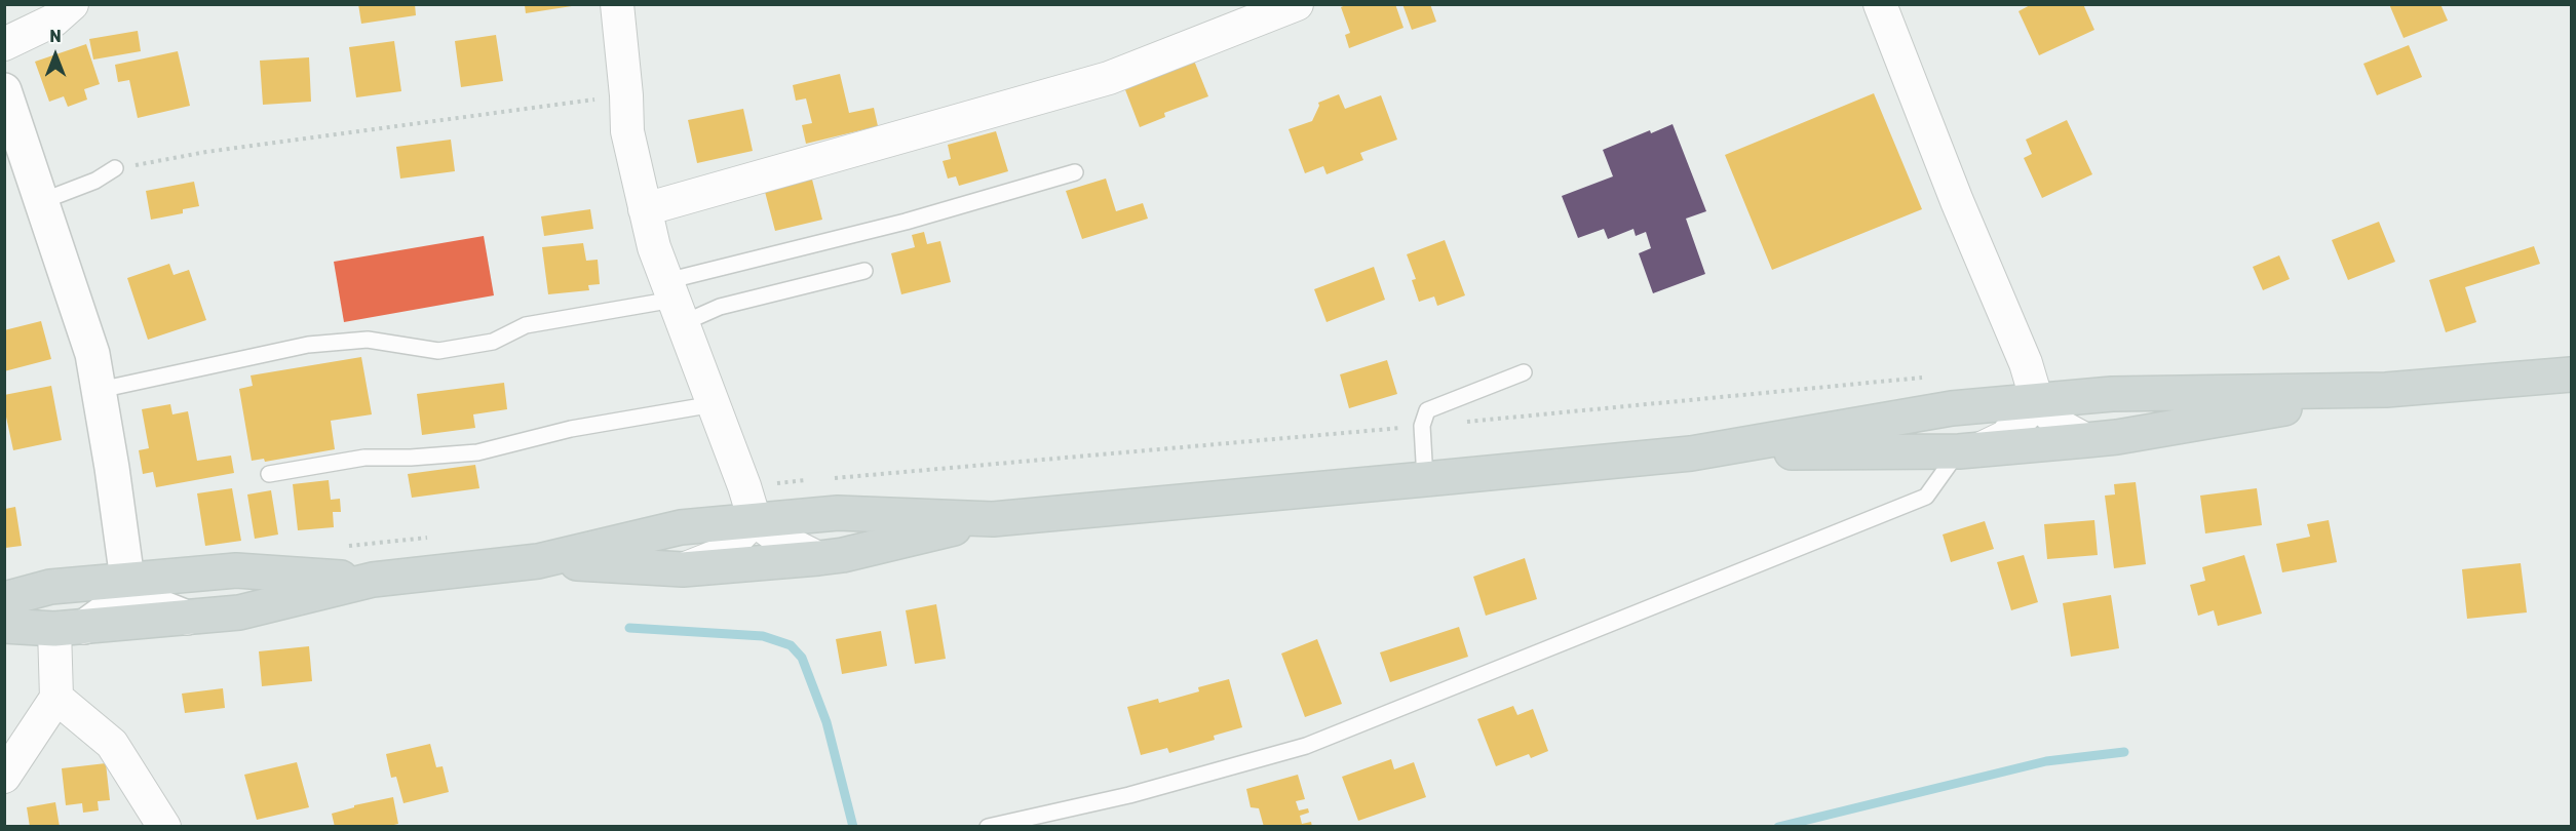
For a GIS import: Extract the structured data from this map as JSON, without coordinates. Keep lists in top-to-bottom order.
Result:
{
  "north": "top"
}
